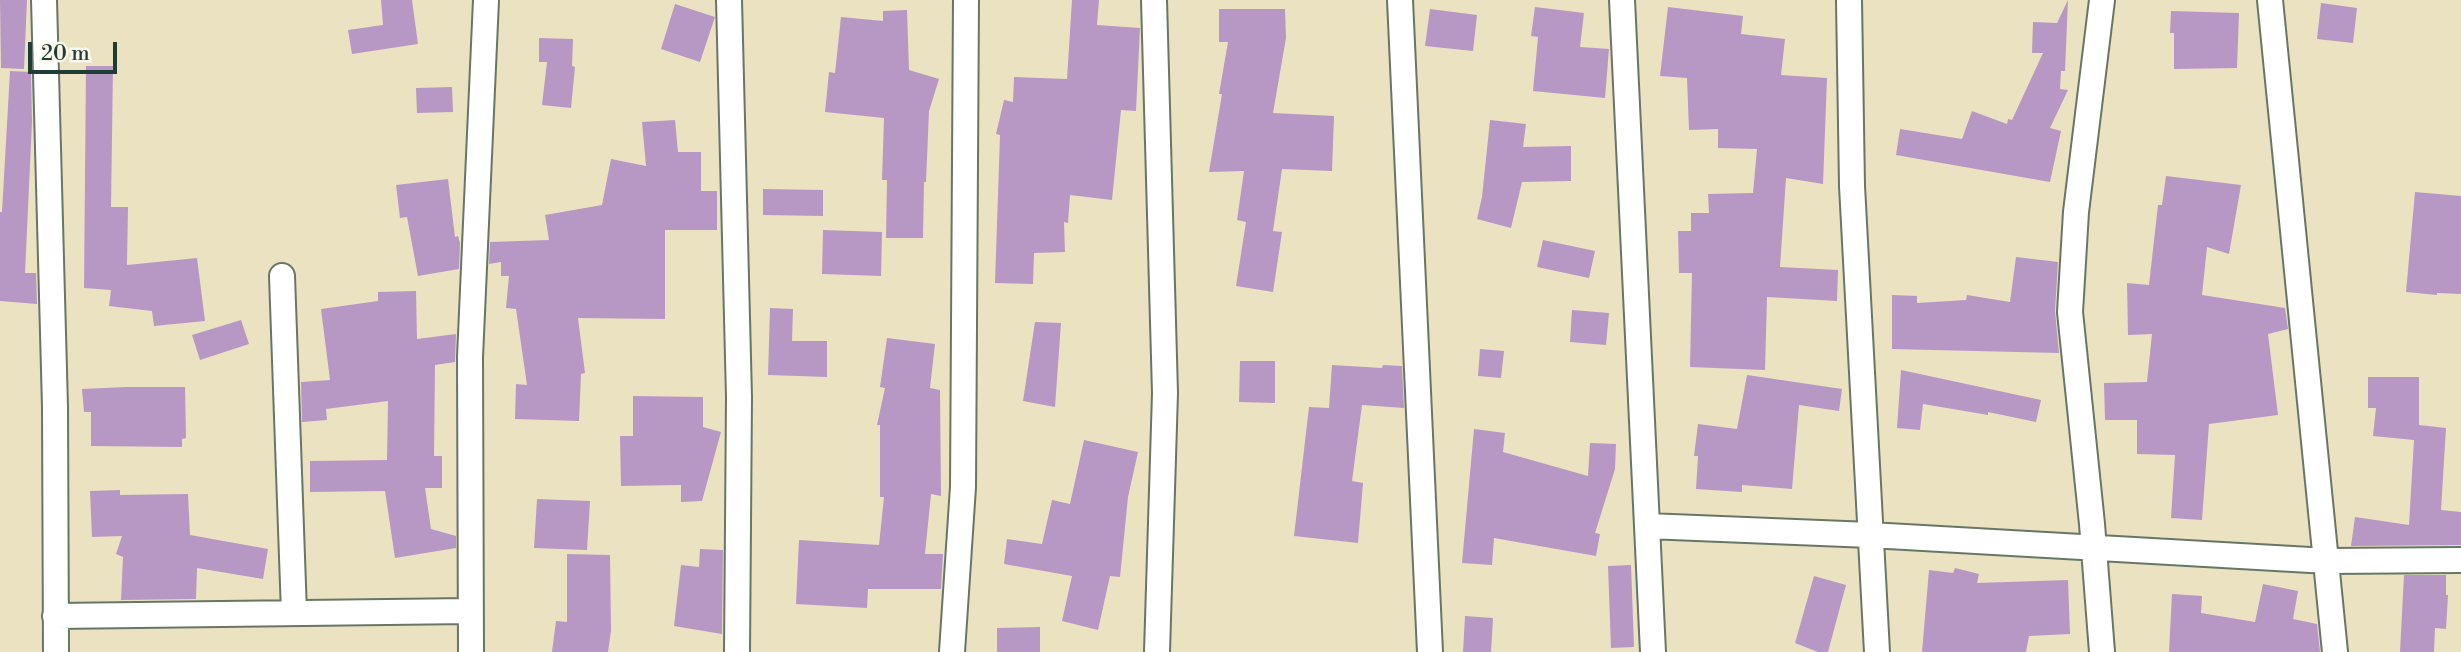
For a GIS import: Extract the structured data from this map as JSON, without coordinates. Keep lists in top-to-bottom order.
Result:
{
  "scale_bar": "20 m"
}
